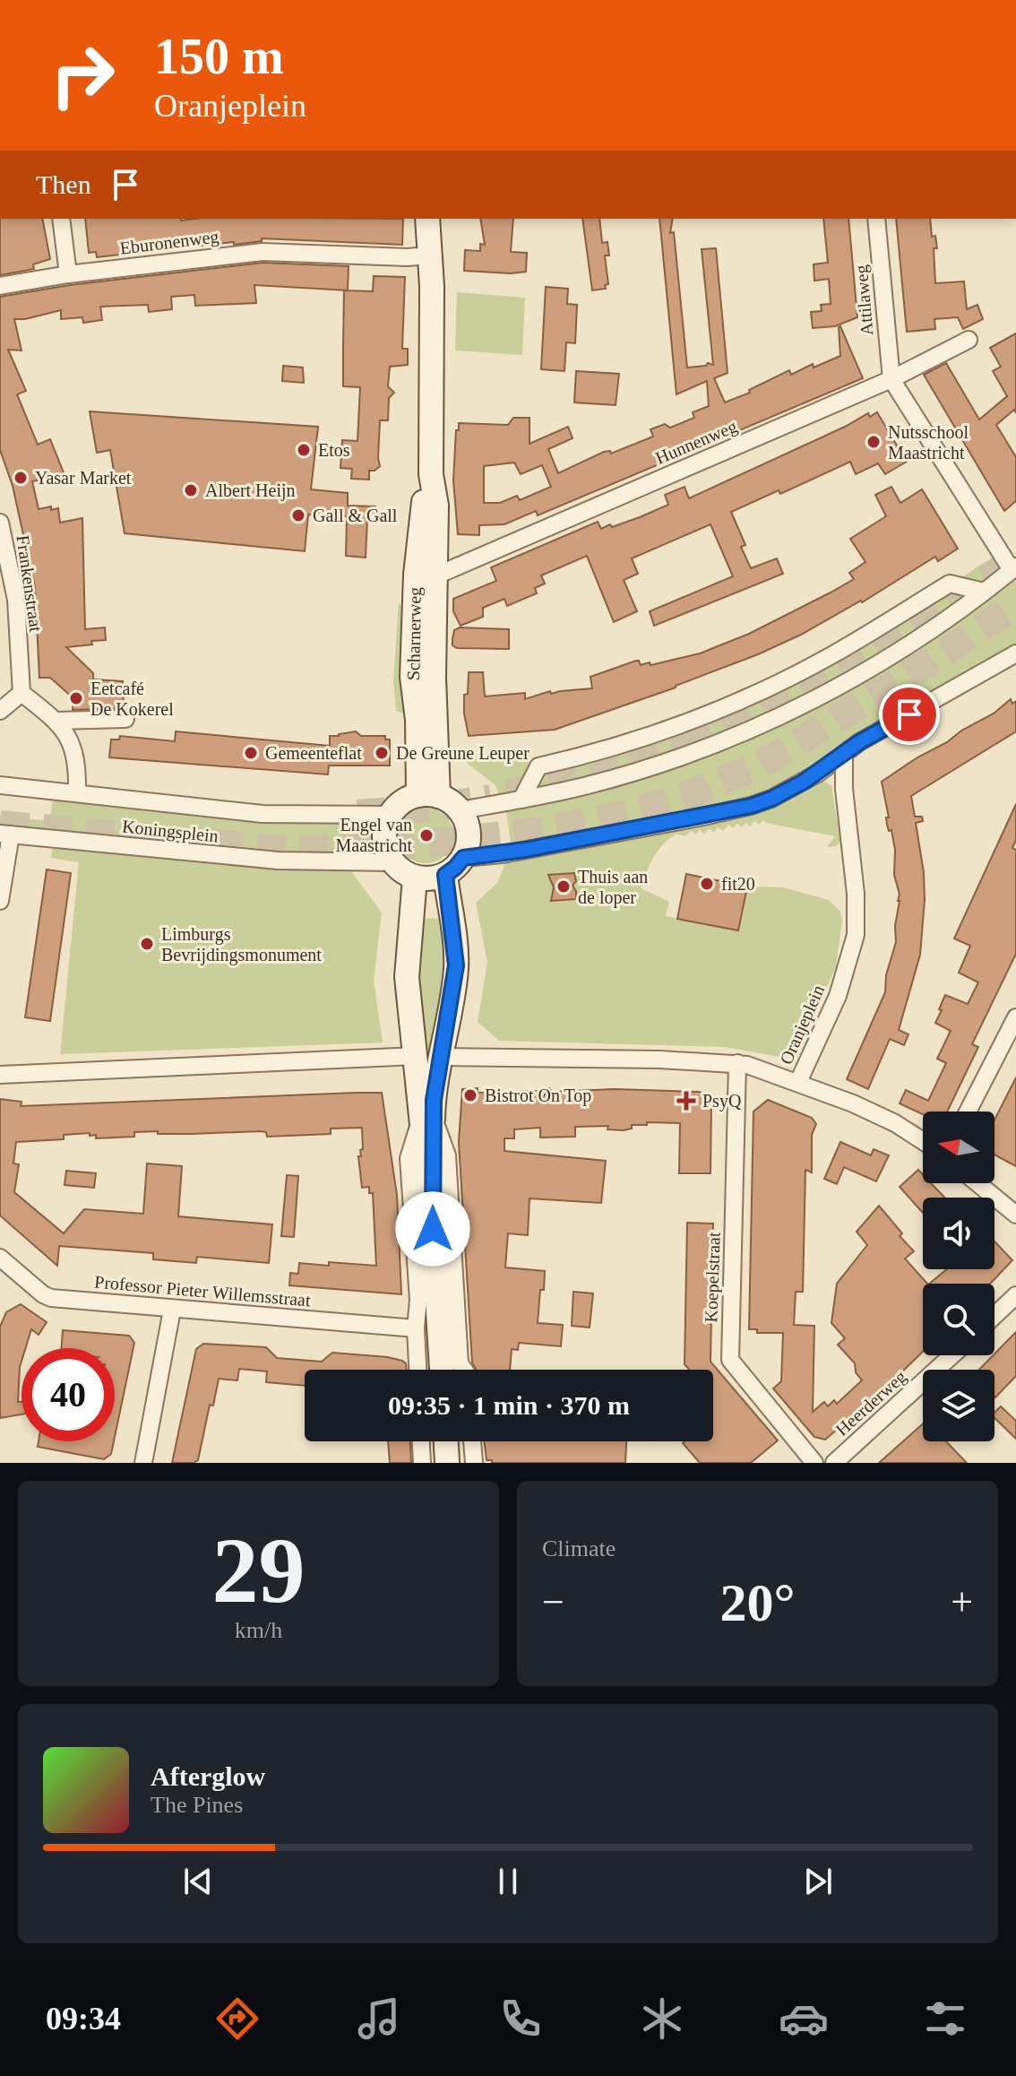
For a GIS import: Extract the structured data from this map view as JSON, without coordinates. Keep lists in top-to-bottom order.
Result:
{
  "streets": {
    "street": [
      "Eburonenweg",
      "Attilaweg",
      "Hunnenweg",
      "Frankenstraat",
      "Scharnerweg",
      "Koningsplein",
      "Oranjeplein",
      "Koepelstraat",
      "Professor Pieter Willemsstraat",
      "Heerderweg"
    ]
  },
  "crossings": [
    ["Eburonenweg", "Scharnerweg"],
    ["Attilaweg", "Hunnenweg"],
    ["Hunnenweg", "Scharnerweg"],
    ["Scharnerweg", "Koningsplein"],
    ["Oranjeplein", "Koepelstraat"]
  ],
  "places": {
    "other": [
      "Nutsschool Maastricht",
      "Etos",
      "Yasar Market",
      "Albert Heijn",
      "Gall & Gall",
      "Eetcafé De Kokerel",
      "Gemeenteflat",
      "De Greune Leuper",
      "Engel van Maastricht",
      "fit20",
      "Thuis aan de loper",
      "Limburgs Bevrijdingsmonument",
      "Bistrot On Top"
    ],
    "health": ["PsyQ"]
  },
  "north": "left",
  "page": {
    "turn": ["150 m", "Oranjeplein"],
    "then": "Then",
    "limit": "40",
    "trip": "09:35 · 1 min · 370 m",
    "tile": [
      ["29", "km/h"],
      "Climate"
    ],
    "heat": ["−", "20°", "+"],
    "song": ["Afterglow", "The Pines"],
    "tabs": "09:34"
  }
}
